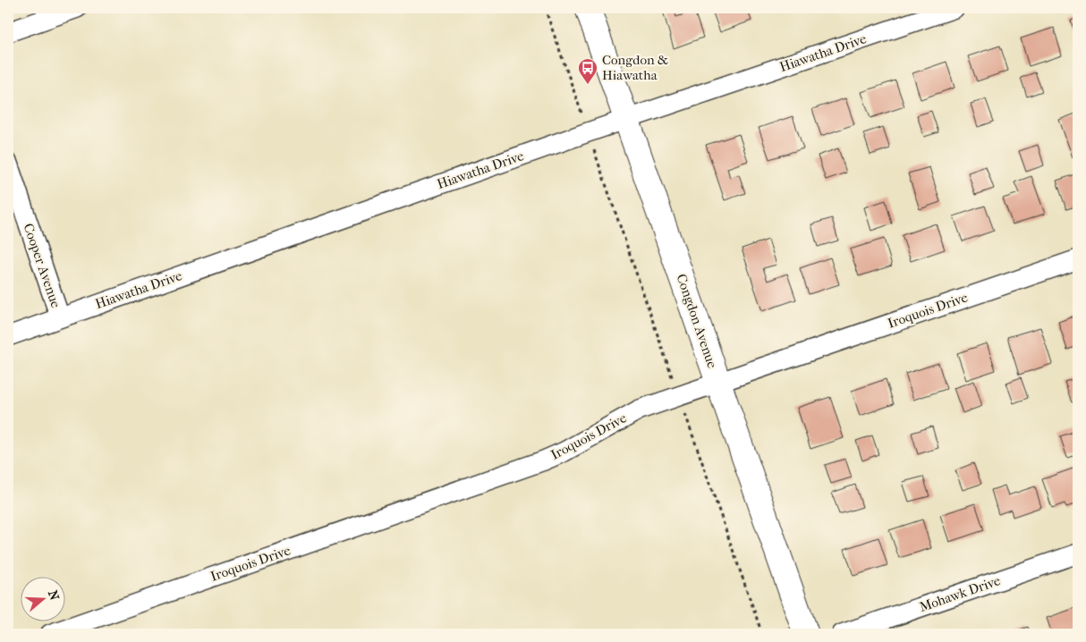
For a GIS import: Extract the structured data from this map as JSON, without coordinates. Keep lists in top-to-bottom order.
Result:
{
  "streets": {
    "street": [
      "Hiawatha Drive",
      "Cooper Avenue",
      "Iroquois Drive",
      "Congdon Avenue",
      "Mohawk Drive"
    ]
  },
  "crossings": [
    ["Hiawatha Drive", "Cooper Avenue"],
    ["Hiawatha Drive", "Congdon Avenue"],
    ["Iroquois Drive", "Congdon Avenue"]
  ],
  "places": {
    "bus stop": ["Congdon & Hiawatha"]
  },
  "north": "right"
}
